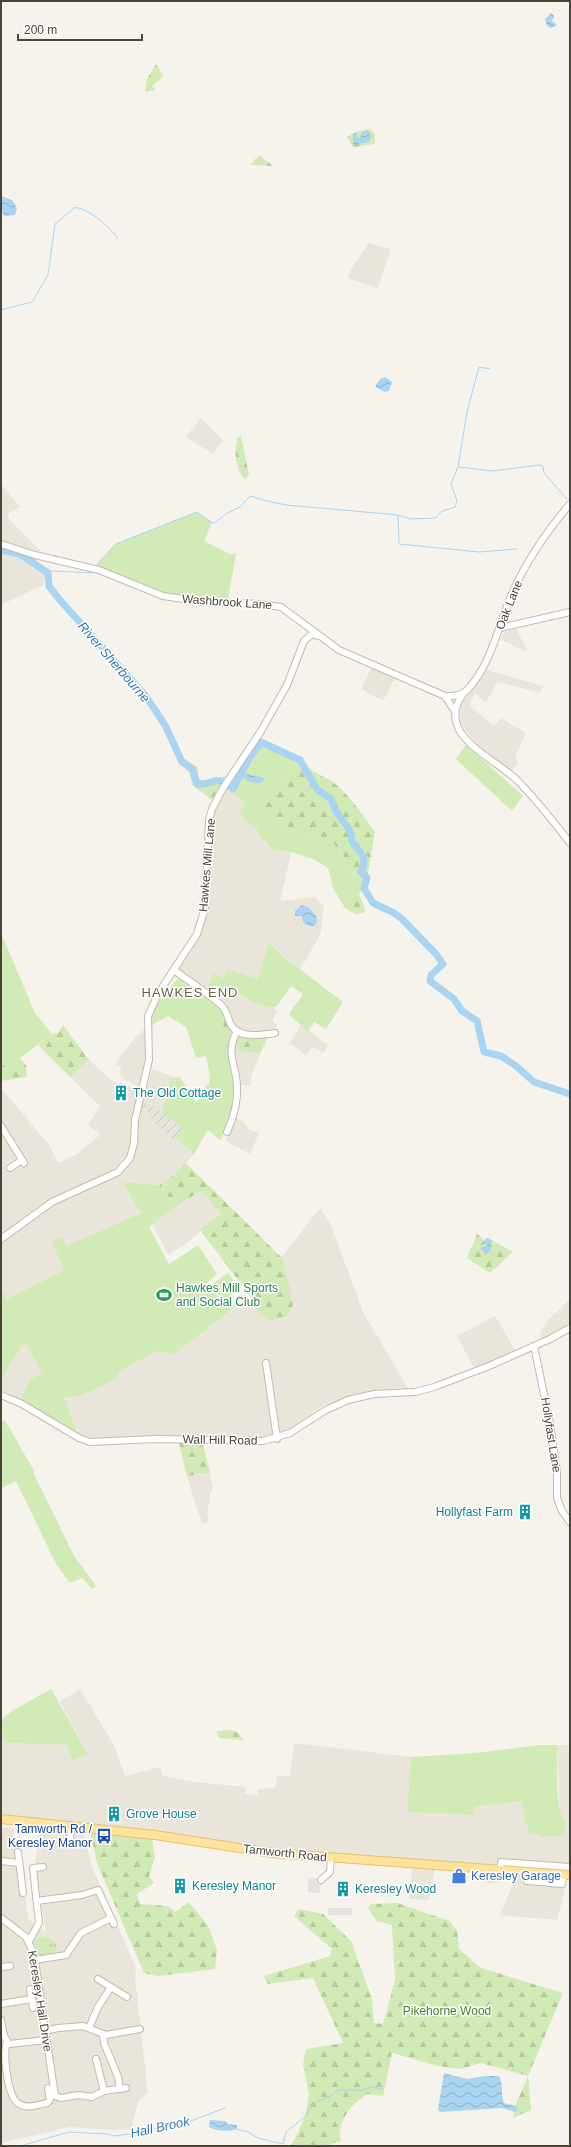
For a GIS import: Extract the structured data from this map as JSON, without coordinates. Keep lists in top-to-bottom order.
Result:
{
  "streets": {
    "main road": ["Tamworth Road"],
    "street": [
      "Washbrook Lane",
      "Oak Lane",
      "Hawkes Mill Lane",
      "Hollyfast Lane",
      "Wall Hill Road",
      "Keresley Hall Drive"
    ]
  },
  "crossings": [
    ["Washbrook Lane", "Hawkes Mill Lane"],
    ["Hollyfast Lane", "Wall Hill Road"]
  ],
  "districts": ["HAWKES END"],
  "water": ["River Sherbourne", "Hall Brook"],
  "parks": ["Pikehorne Wood"],
  "places": {
    "building": [
      "The Old Cottage",
      "Hollyfast Farm",
      "Grove House",
      "Keresley Manor",
      "Keresley Wood"
    ],
    "sports": ["Hawkes Mill Sports and Social Club"],
    "bus stop": ["Tamworth Rd / Keresley Manor"],
    "shop": ["Keresley Garage"]
  },
  "scale_bar": "200 m"
}
